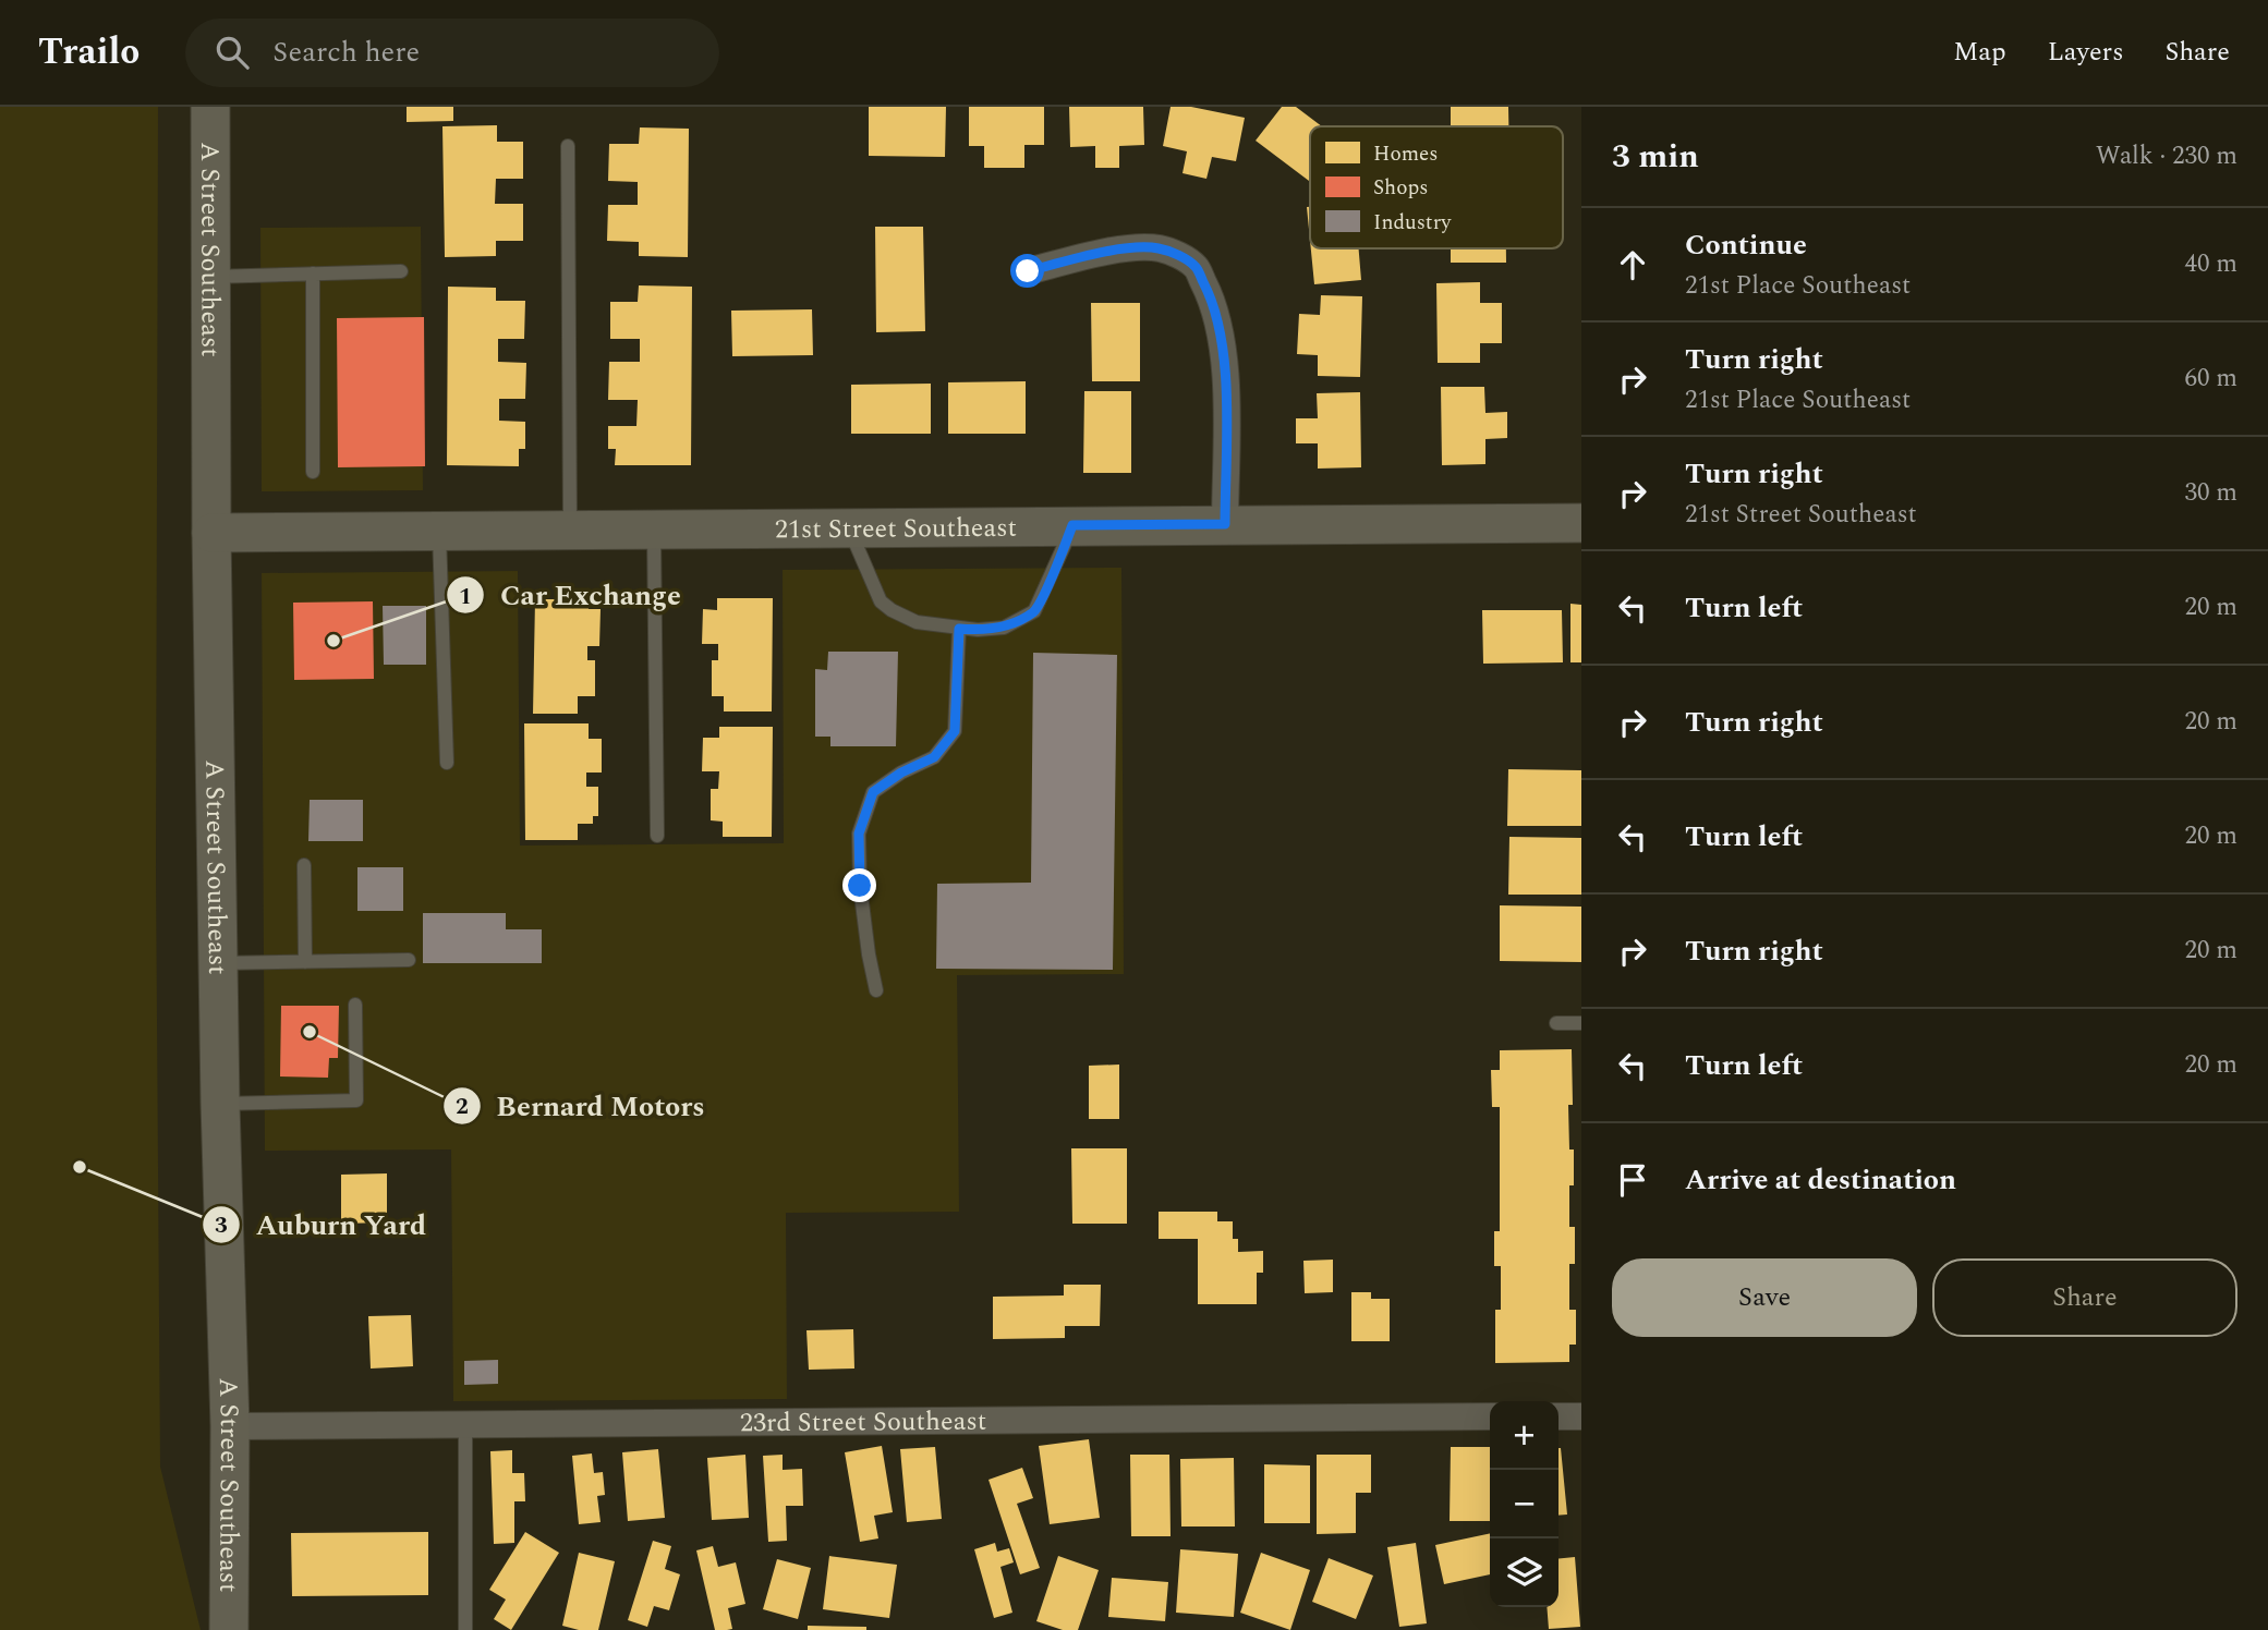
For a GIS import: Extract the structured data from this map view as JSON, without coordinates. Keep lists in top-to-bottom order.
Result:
{
  "streets": {
    "main road": ["A Street Southeast", "21st Street Southeast"],
    "street": ["23rd Street Southeast"]
  },
  "crossings": [
    ["A Street Southeast", "21st Street Southeast"],
    ["A Street Southeast", "23rd Street Southeast"]
  ],
  "places": ["Car Exchange", "Bernard Motors", "Auburn Yard"],
  "legend": ["Homes", "Shops", "Industry"],
  "page": {
    "header": "Trailo",
    "search": "Search here",
    "nav": ["Map", "Layers", "Share"],
    "heading": ["3 min", "Walk · 230 m"],
    "list": [
      ["Continue", "21st Place Southeast", "40 m"],
      ["Turn right", "21st Place Southeast", "60 m"],
      ["Turn right", "21st Street Southeast", "30 m"],
      ["Turn left", "20 m"],
      ["Turn right", "20 m"],
      ["Turn left", "20 m"],
      ["Turn right", "20 m"],
      ["Turn left", "20 m"],
      "Arrive at destination"
    ],
    "buttons": ["Save", "Share"],
    "map_buttons": ["+", "−"]
  }
}
